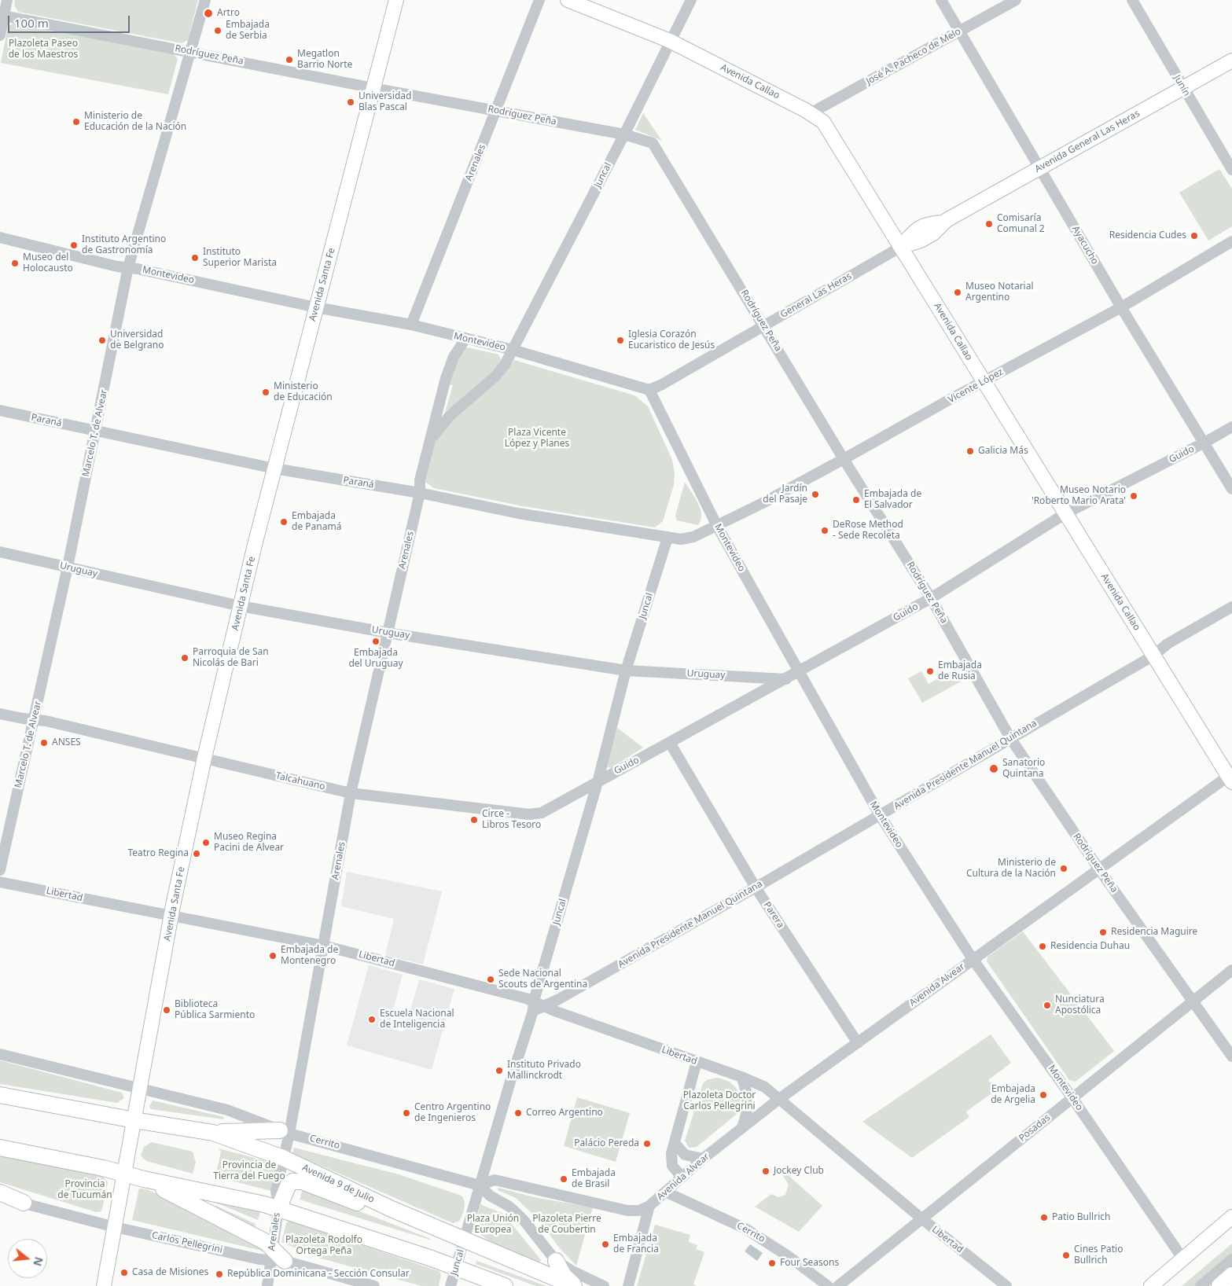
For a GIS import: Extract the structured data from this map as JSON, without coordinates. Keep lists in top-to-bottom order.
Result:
{
  "streets": {
    "highway": ["Avenida 9 de Julio"],
    "main road": ["Avenida Callao", "Avenida General Las Heras", "Avenida Santa Fe"],
    "street": [
      "Rodríguez Peña",
      "José A. Pacheco de Melo",
      "Junín",
      "Arenales",
      "Juncal",
      "Ayacucho",
      "Montevideo",
      "General Las Heras",
      "Vicente López",
      "Paraná",
      "Marcelo T. de Alvear",
      "Guido",
      "Uruguay",
      "Avenida Presidente Manuel Quintana",
      "Talcahuano",
      "Libertad",
      "Parera",
      "Avenida Alvear",
      "Posadas",
      "Cerrito",
      "Carlos Pellegrini"
    ]
  },
  "crossings": [
    ["Rodríguez Peña", "Arenales"],
    ["Rodríguez Peña", "Juncal"],
    ["Rodríguez Peña", "Avenida Santa Fe"],
    ["Rodríguez Peña", "General Las Heras"],
    ["Rodríguez Peña", "Vicente López"],
    ["Rodríguez Peña", "Marcelo T. de Alvear"],
    ["Rodríguez Peña", "Guido"],
    ["Rodríguez Peña", "Avenida Presidente Manuel Quintana"],
    ["Rodríguez Peña", "Avenida Alvear"],
    ["Rodríguez Peña", "Posadas"],
    ["José A. Pacheco de Melo", "Avenida Callao"],
    ["José A. Pacheco de Melo", "Ayacucho"],
    ["Avenida Callao", "Avenida General Las Heras"],
    ["Avenida Callao", "Juncal"],
    ["Avenida Callao", "General Las Heras"],
    ["Avenida Callao", "Vicente López"],
    ["Avenida Callao", "Guido"],
    ["Avenida Callao", "Avenida Presidente Manuel Quintana"],
    ["Avenida Callao", "Avenida Alvear"],
    ["Junín", "Avenida General Las Heras"],
    ["Avenida General Las Heras", "Ayacucho"],
    ["Avenida General Las Heras", "General Las Heras"],
    ["Arenales", "Juncal"],
    ["Arenales", "Montevideo"],
    ["Arenales", "Paraná"],
    ["Arenales", "Uruguay"],
    ["Arenales", "Talcahuano"],
    ["Arenales", "Libertad"],
    ["Arenales", "Cerrito"],
    ["Arenales", "Avenida 9 de Julio"],
    ["Arenales", "Carlos Pellegrini"],
    ["Juncal", "Montevideo"],
    ["Juncal", "Paraná"],
    ["Juncal", "Guido"],
    ["Juncal", "Uruguay"],
    ["Juncal", "Avenida Presidente Manuel Quintana"],
    ["Juncal", "Talcahuano"],
    ["Juncal", "Libertad"],
    ["Juncal", "Cerrito"],
    ["Juncal", "Avenida 9 de Julio"],
    ["Ayacucho", "Vicente López"],
    ["Ayacucho", "Guido"],
    ["Montevideo", "Avenida Santa Fe"],
    ["Montevideo", "General Las Heras"],
    ["Montevideo", "Vicente López"],
    ["Montevideo", "Paraná"],
    ["Montevideo", "Marcelo T. de Alvear"],
    ["Montevideo", "Guido"],
    ["Montevideo", "Avenida Presidente Manuel Quintana"],
    ["Montevideo", "Avenida Alvear"],
    ["Montevideo", "Posadas"],
    ["Avenida Santa Fe", "Paraná"],
    ["Avenida Santa Fe", "Uruguay"],
    ["Avenida Santa Fe", "Talcahuano"],
    ["Avenida Santa Fe", "Libertad"],
    ["Avenida Santa Fe", "Cerrito"],
    ["Avenida Santa Fe", "Avenida 9 de Julio"],
    ["Avenida Santa Fe", "Carlos Pellegrini"],
    ["Vicente López", "Paraná"],
    ["Paraná", "Marcelo T. de Alvear"],
    ["Marcelo T. de Alvear", "Uruguay"],
    ["Marcelo T. de Alvear", "Talcahuano"],
    ["Guido", "Uruguay"],
    ["Guido", "Talcahuano"],
    ["Guido", "Parera"],
    ["Avenida Presidente Manuel Quintana", "Libertad"],
    ["Avenida Presidente Manuel Quintana", "Parera"],
    ["Libertad", "Avenida Alvear"],
    ["Libertad", "Posadas"],
    ["Parera", "Avenida Alvear"],
    ["Avenida Alvear", "Cerrito"]
  ],
  "parks": [
    "Plazoleta Paseo de los Maestros",
    "Plaza Vicente López y Planes",
    "Plazoleta Doctor Carlos Pellegrini",
    "Provincia de Tierra del Fuego",
    "Provincia de Tucumán",
    "Plaza Unión Europea",
    "Plazoleta Pierre de Coubertin",
    "Plazoleta Rodolfo Ortega Peña"
  ],
  "places": [
    "Artro",
    "Embajada de Serbia",
    "Megatlon Barrio Norte",
    "Universidad Blas Pascal",
    "Ministerio de Educación de la Nación",
    "Comisaría Comunal 2",
    "Residencia Cudes",
    "Instituto Argentino de Gastronomía",
    "Instituto Superior Marista",
    "Museo del Holocausto",
    "Museo Notarial Argentino",
    "Universidad de Belgrano",
    "Iglesia Corazón Eucaristico de Jesús",
    "Ministerio de Educación",
    "Galicia Más",
    "Jardín del Pasaje",
    "Museo Notario 'Roberto Mario Arata'",
    "Embajada de El Salvador",
    "Embajada de Panamá",
    "DeRose Method - Sede Recoleta",
    "Embajada del Uruguay",
    "Parroquia de San Nicolás de Bari",
    "Embajada de Rusia",
    "ANSES",
    "Sanatorio Quintana",
    "Circe - Libros Tesoro",
    "Museo Regina Pacini de Alvear",
    "Teatro Regina",
    "Ministerio de Cultura de la Nación",
    "Residencia Maguire",
    "Residencia Duhau",
    "Embajada de Montenegro",
    "Sede Nacional Scouts de Argentina",
    "Nunciatura Apostólica",
    "Biblioteca Pública Sarmiento",
    "Escuela Nacional de Inteligencia",
    "Instituto Privado Mallinckrodt",
    "Embajada de Argelia",
    "Centro Argentino de Ingenieros",
    "Correo Argentino",
    "Palácio Pereda",
    "Jockey Club",
    "Embajada de Brasil",
    "Patio Bullrich",
    "Embajada de Francia",
    "Cines Patio Bullrich",
    "Four Seasons",
    "Casa de Misiones",
    "República Dominicana - Sección Consular"
  ],
  "scale_bar": "100 m",
  "north": "right"
}
